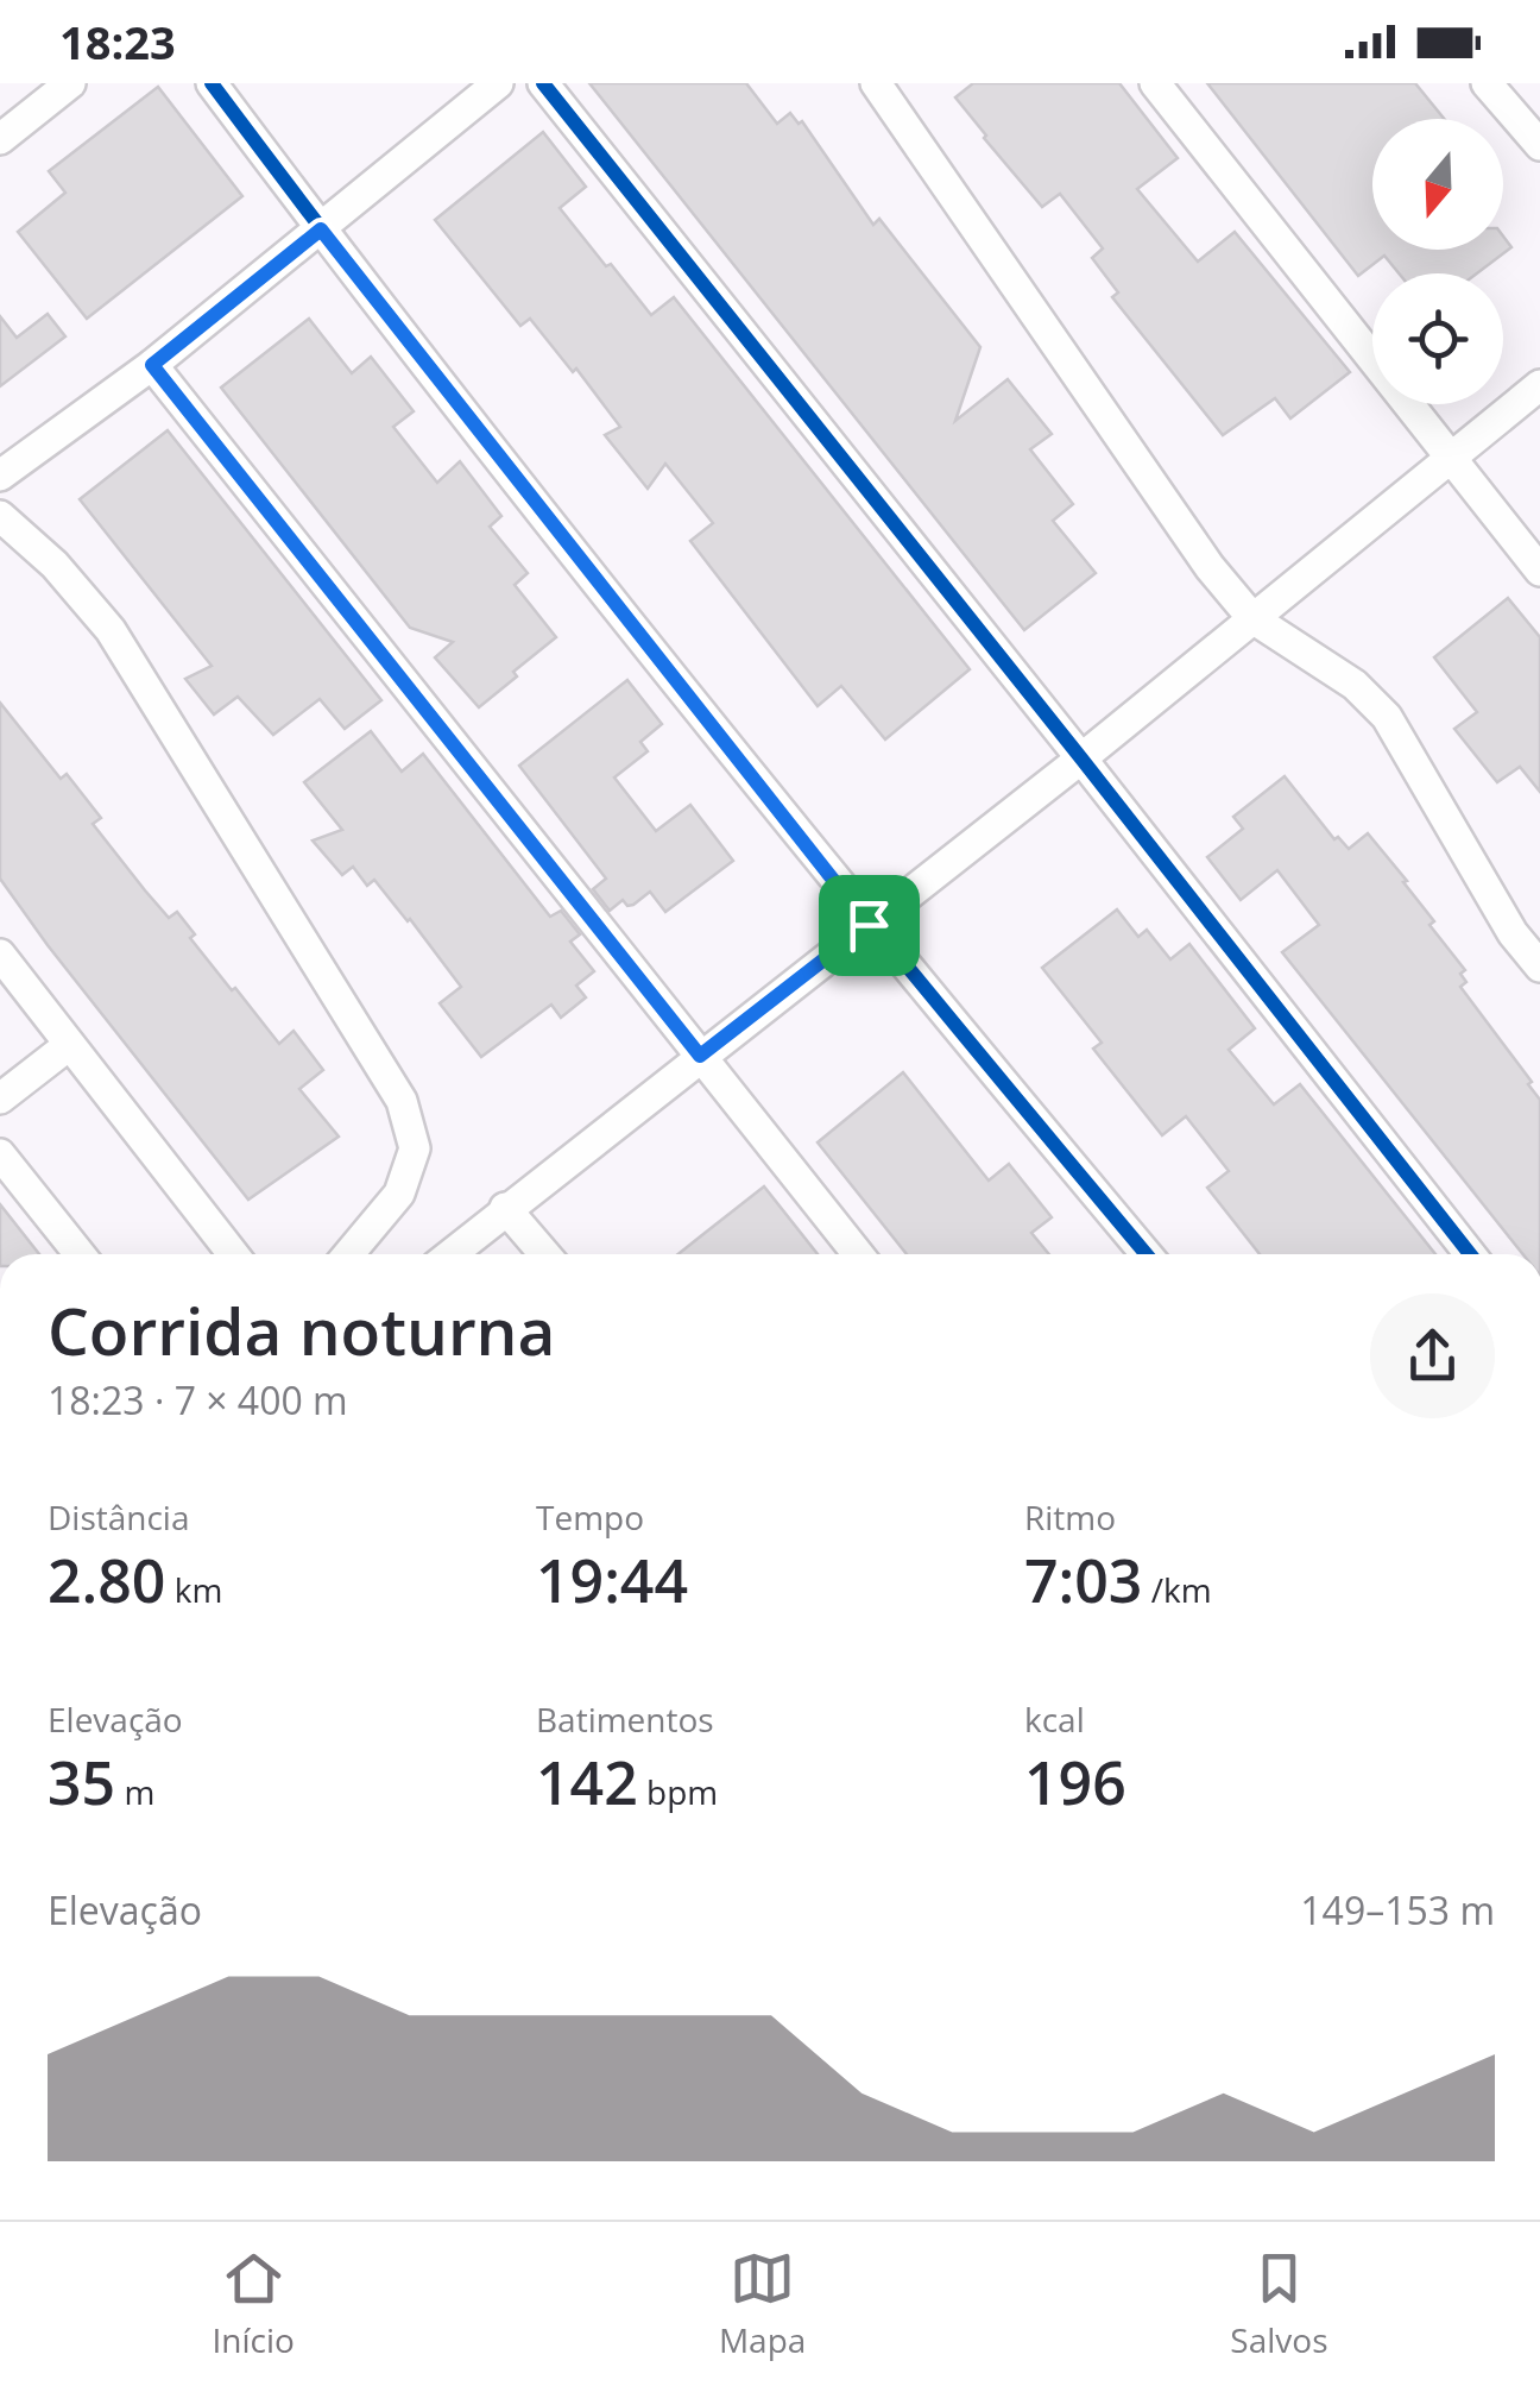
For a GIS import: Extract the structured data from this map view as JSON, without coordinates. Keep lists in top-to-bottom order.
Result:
{
  "north": "bottom",
  "page": {
    "status": "18:23",
    "heading": ["Corrida noturna", "18:23 · 7 × 400 m"],
    "stats": [
      ["Distância", "2.80 km"],
      ["Tempo", "19:44"],
      ["Ritmo", "7:03 /km"],
      ["Elevação", "35 m"],
      ["Batimentos", "142 bpm"],
      ["kcal", "196"]
    ],
    "chart": ["Elevação", "149–153 m"],
    "tabs": ["Início", "Mapa", "Salvos"]
  }
}
